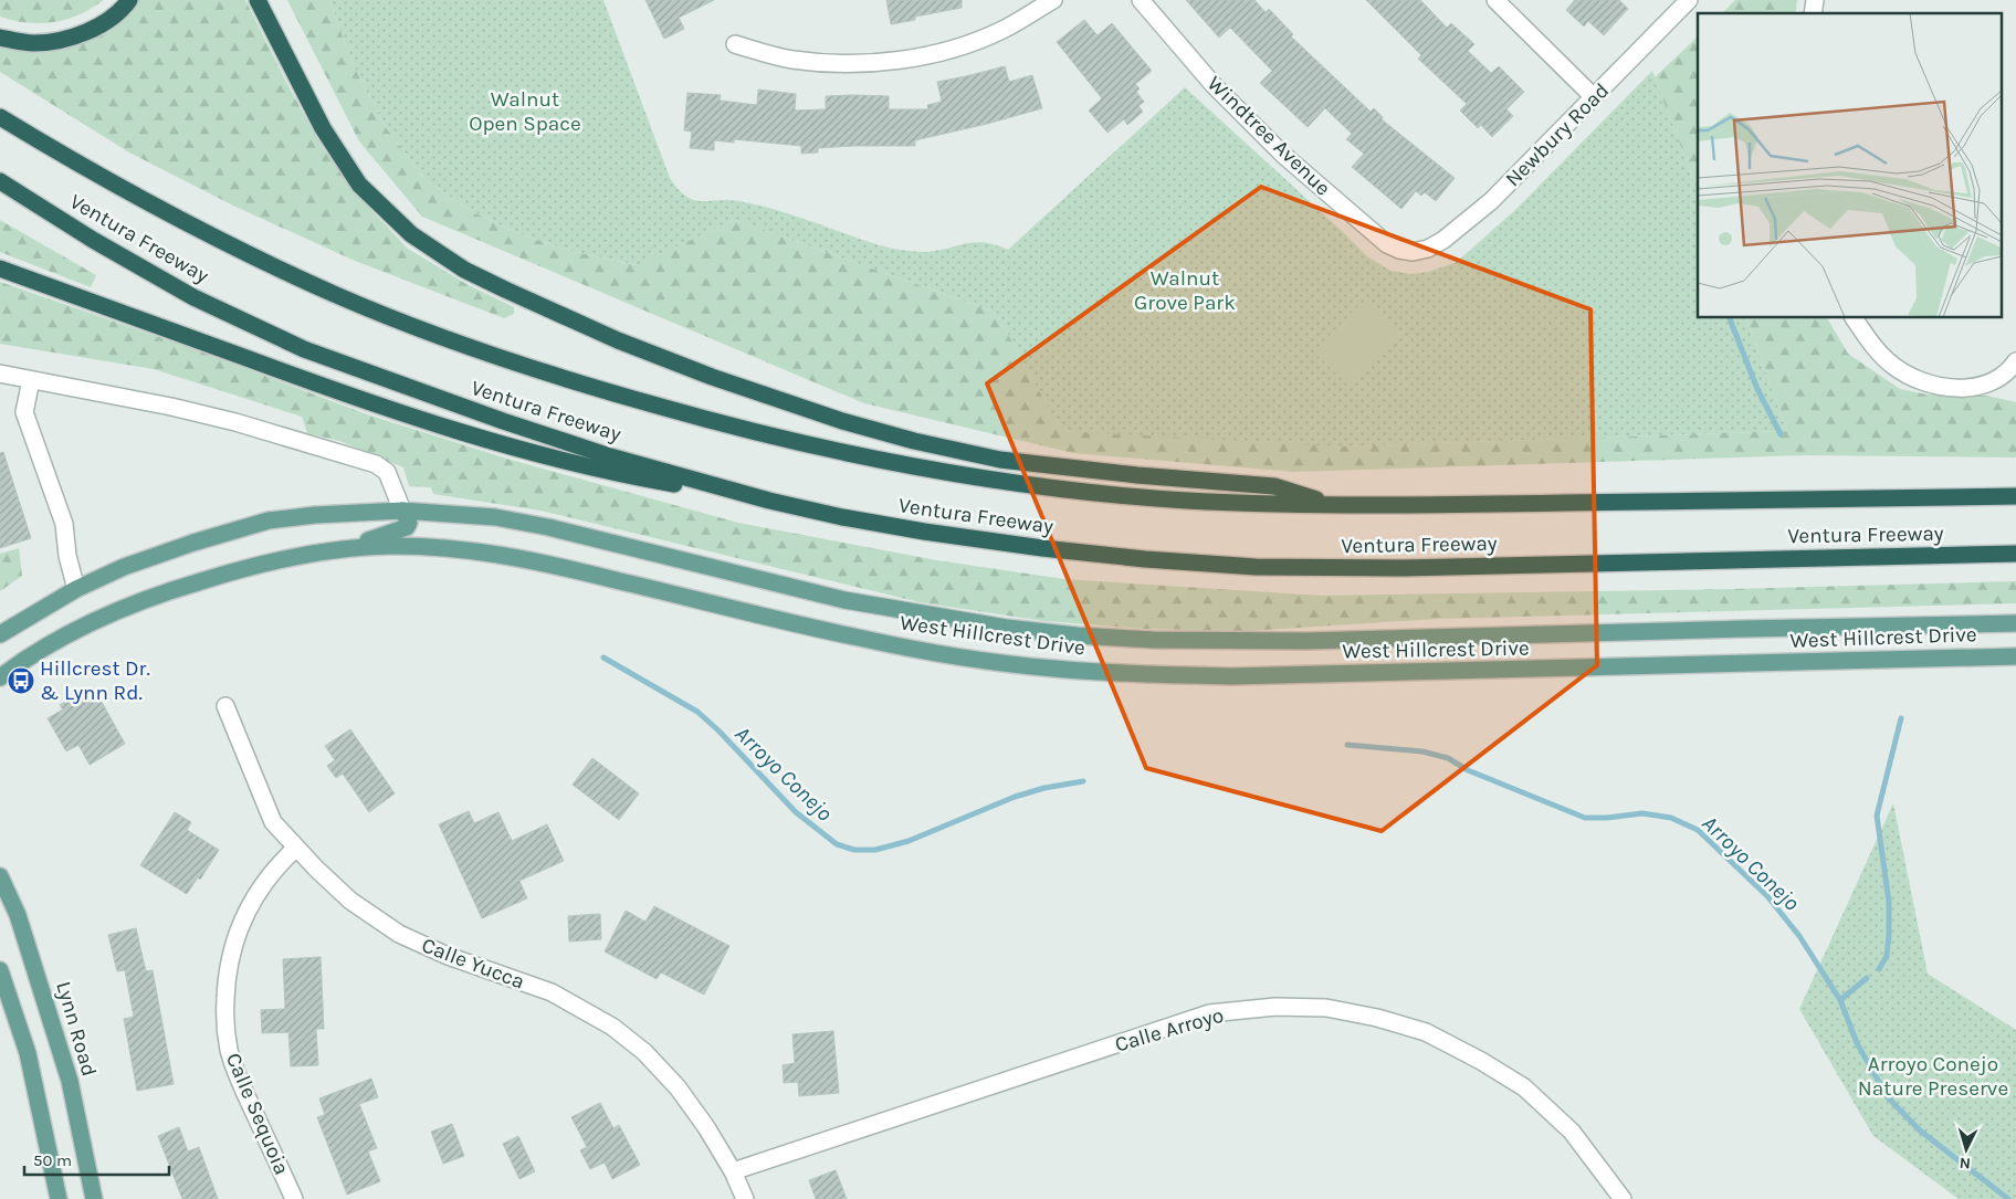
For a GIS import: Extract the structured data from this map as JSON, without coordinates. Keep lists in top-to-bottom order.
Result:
{
  "streets": {
    "highway": ["Ventura Freeway"],
    "main road": ["West Hillcrest Drive", "Lynn Road"],
    "street": [
      "Newbury Road",
      "Windtree Avenue",
      "Calle Yucca",
      "Calle Arroyo",
      "Calle Sequoia"
    ]
  },
  "crossings": [
    ["Newbury Road", "Windtree Avenue"],
    ["Calle Yucca", "Calle Arroyo"],
    ["Calle Yucca", "Calle Sequoia"]
  ],
  "water": ["Arroyo Conejo"],
  "parks": ["Walnut Open Space", "Walnut Grove Park", "Arroyo Conejo Nature Preserve"],
  "places": {
    "bus stop": ["Hillcrest Dr. & Lynn Rd."]
  },
  "scale_bar": "50 m",
  "north": "bottom"
}
